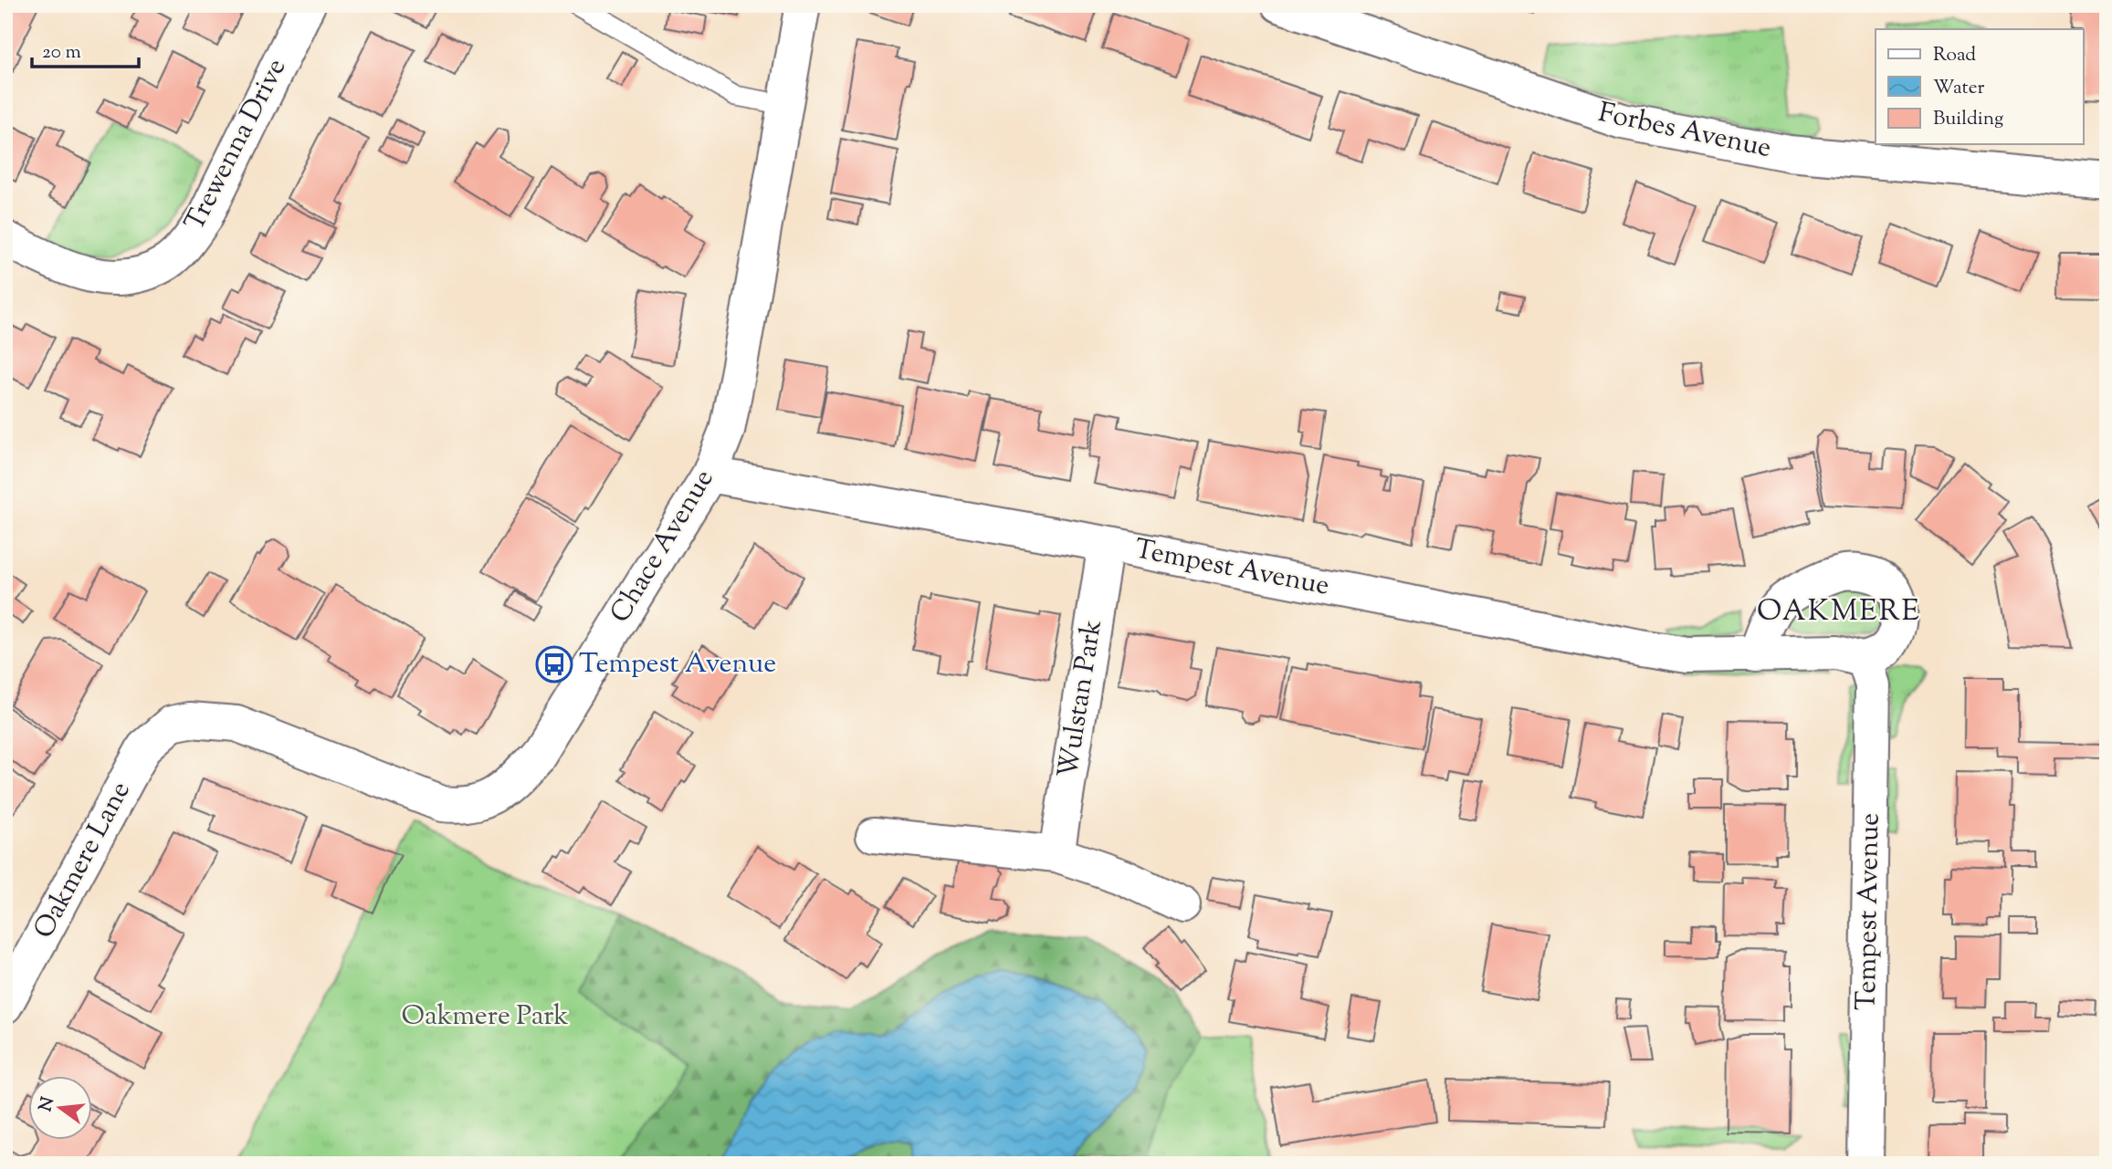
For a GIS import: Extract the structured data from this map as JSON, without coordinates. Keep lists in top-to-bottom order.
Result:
{
  "streets": {
    "street": [
      "Forbes Avenue",
      "Trewenna Drive",
      "Chace Avenue",
      "Tempest Avenue",
      "Wulstan Park",
      "Oakmere Lane"
    ]
  },
  "crossings": [
    ["Chace Avenue", "Tempest Avenue"],
    ["Chace Avenue", "Oakmere Lane"],
    ["Tempest Avenue", "Wulstan Park"]
  ],
  "districts": ["OAKMERE"],
  "parks": ["Oakmere Park"],
  "places": {
    "bus stop": ["Tempest Avenue"]
  },
  "legend": ["Road", "Water", "Building"],
  "scale_bar": "20 m",
  "north": "left"
}
